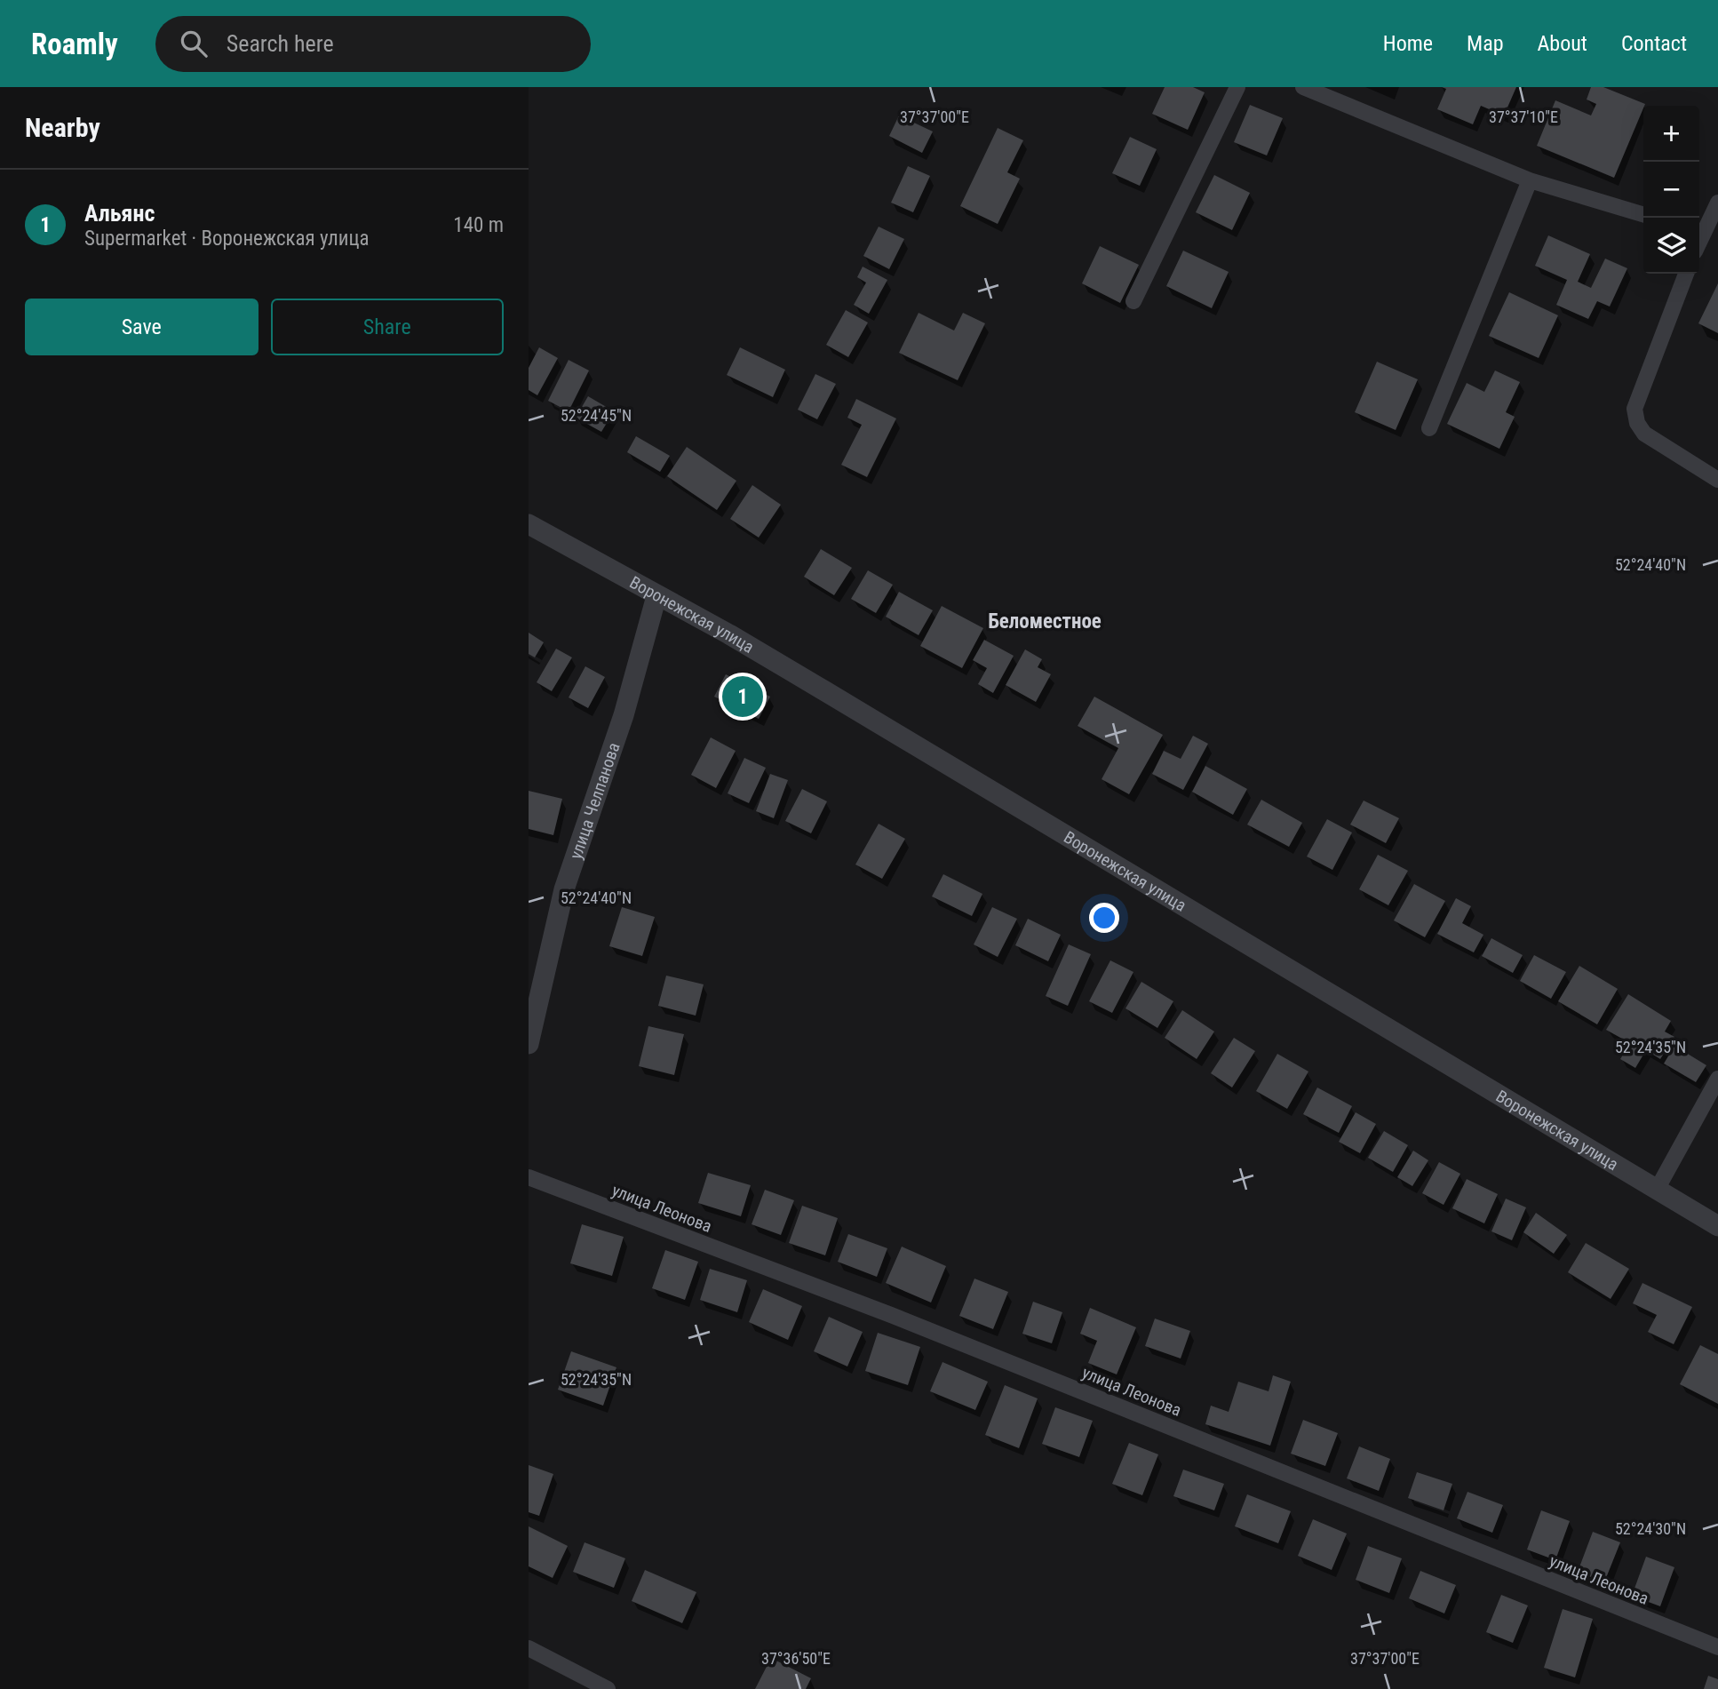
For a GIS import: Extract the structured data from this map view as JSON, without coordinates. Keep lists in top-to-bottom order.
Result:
{
  "streets": {
    "street": ["Воронежская улица", "улица Челпанова", "улица Леонова"]
  },
  "crossings": [
    ["Воронежская улица", "улица Челпанова"]
  ],
  "districts": ["Беломестное"],
  "page": {
    "header": "Roamly",
    "search": "Search here",
    "nav": [
      "Home",
      "Map",
      "About",
      "Contact"
    ],
    "heading": "Nearby",
    "map_buttons": ["+", "−"],
    "list": [
      {
        "mark": "1",
        "name": "Альянс",
        "note": "Supermarket · Воронежская улица",
        "value": "140 m"
      }
    ],
    "buttons": ["Save", "Share"],
    "pins": "1"
  },
  "coordinates": [
    "37°37'00\"E",
    "37°37'10\"E",
    "52°24'45\"N",
    "52°24'40\"N",
    "52°24'35\"N",
    "52°24'30\"N",
    "37°36'50\"E"
  ]
}
